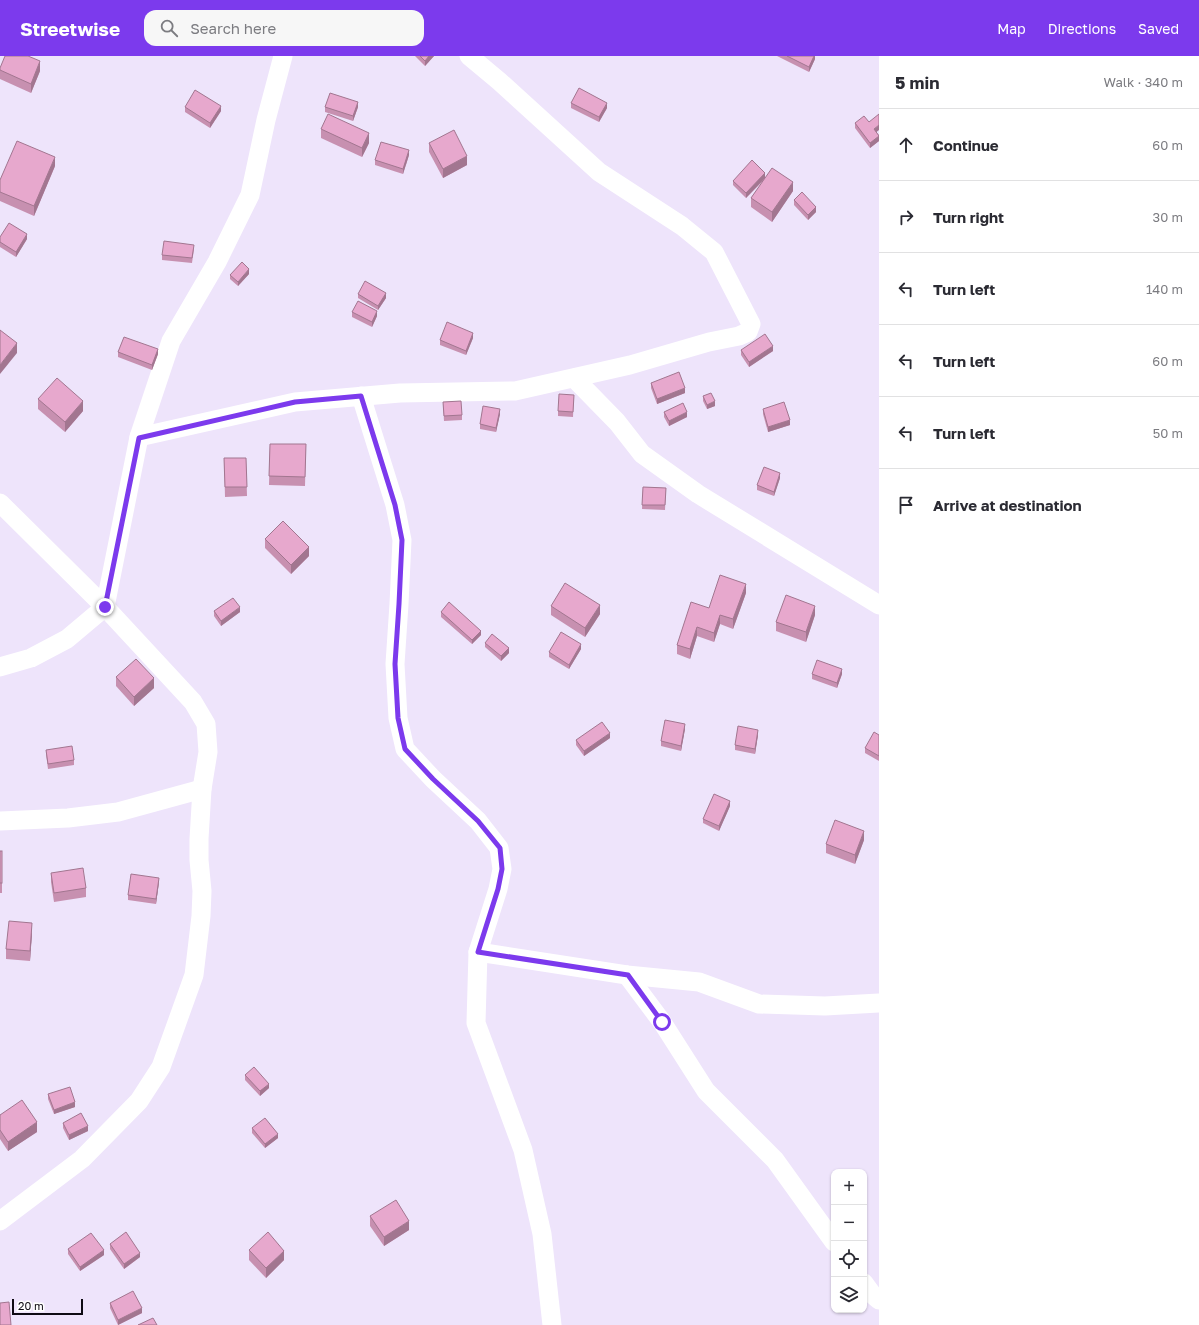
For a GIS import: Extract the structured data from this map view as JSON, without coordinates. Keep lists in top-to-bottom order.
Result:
{
  "scale_bar": "20 m",
  "page": {
    "header": "Streetwise",
    "search": "Search here",
    "nav": ["Map", "Directions", "Saved"],
    "heading": ["5 min", "Walk · 340 m"],
    "list": [
      ["Continue", "60 m"],
      ["Turn right", "30 m"],
      ["Turn left", "140 m"],
      ["Turn left", "60 m"],
      ["Turn left", "50 m"],
      "Arrive at destination"
    ],
    "map_buttons": ["+", "−"],
    "scale": "20 m"
  }
}
